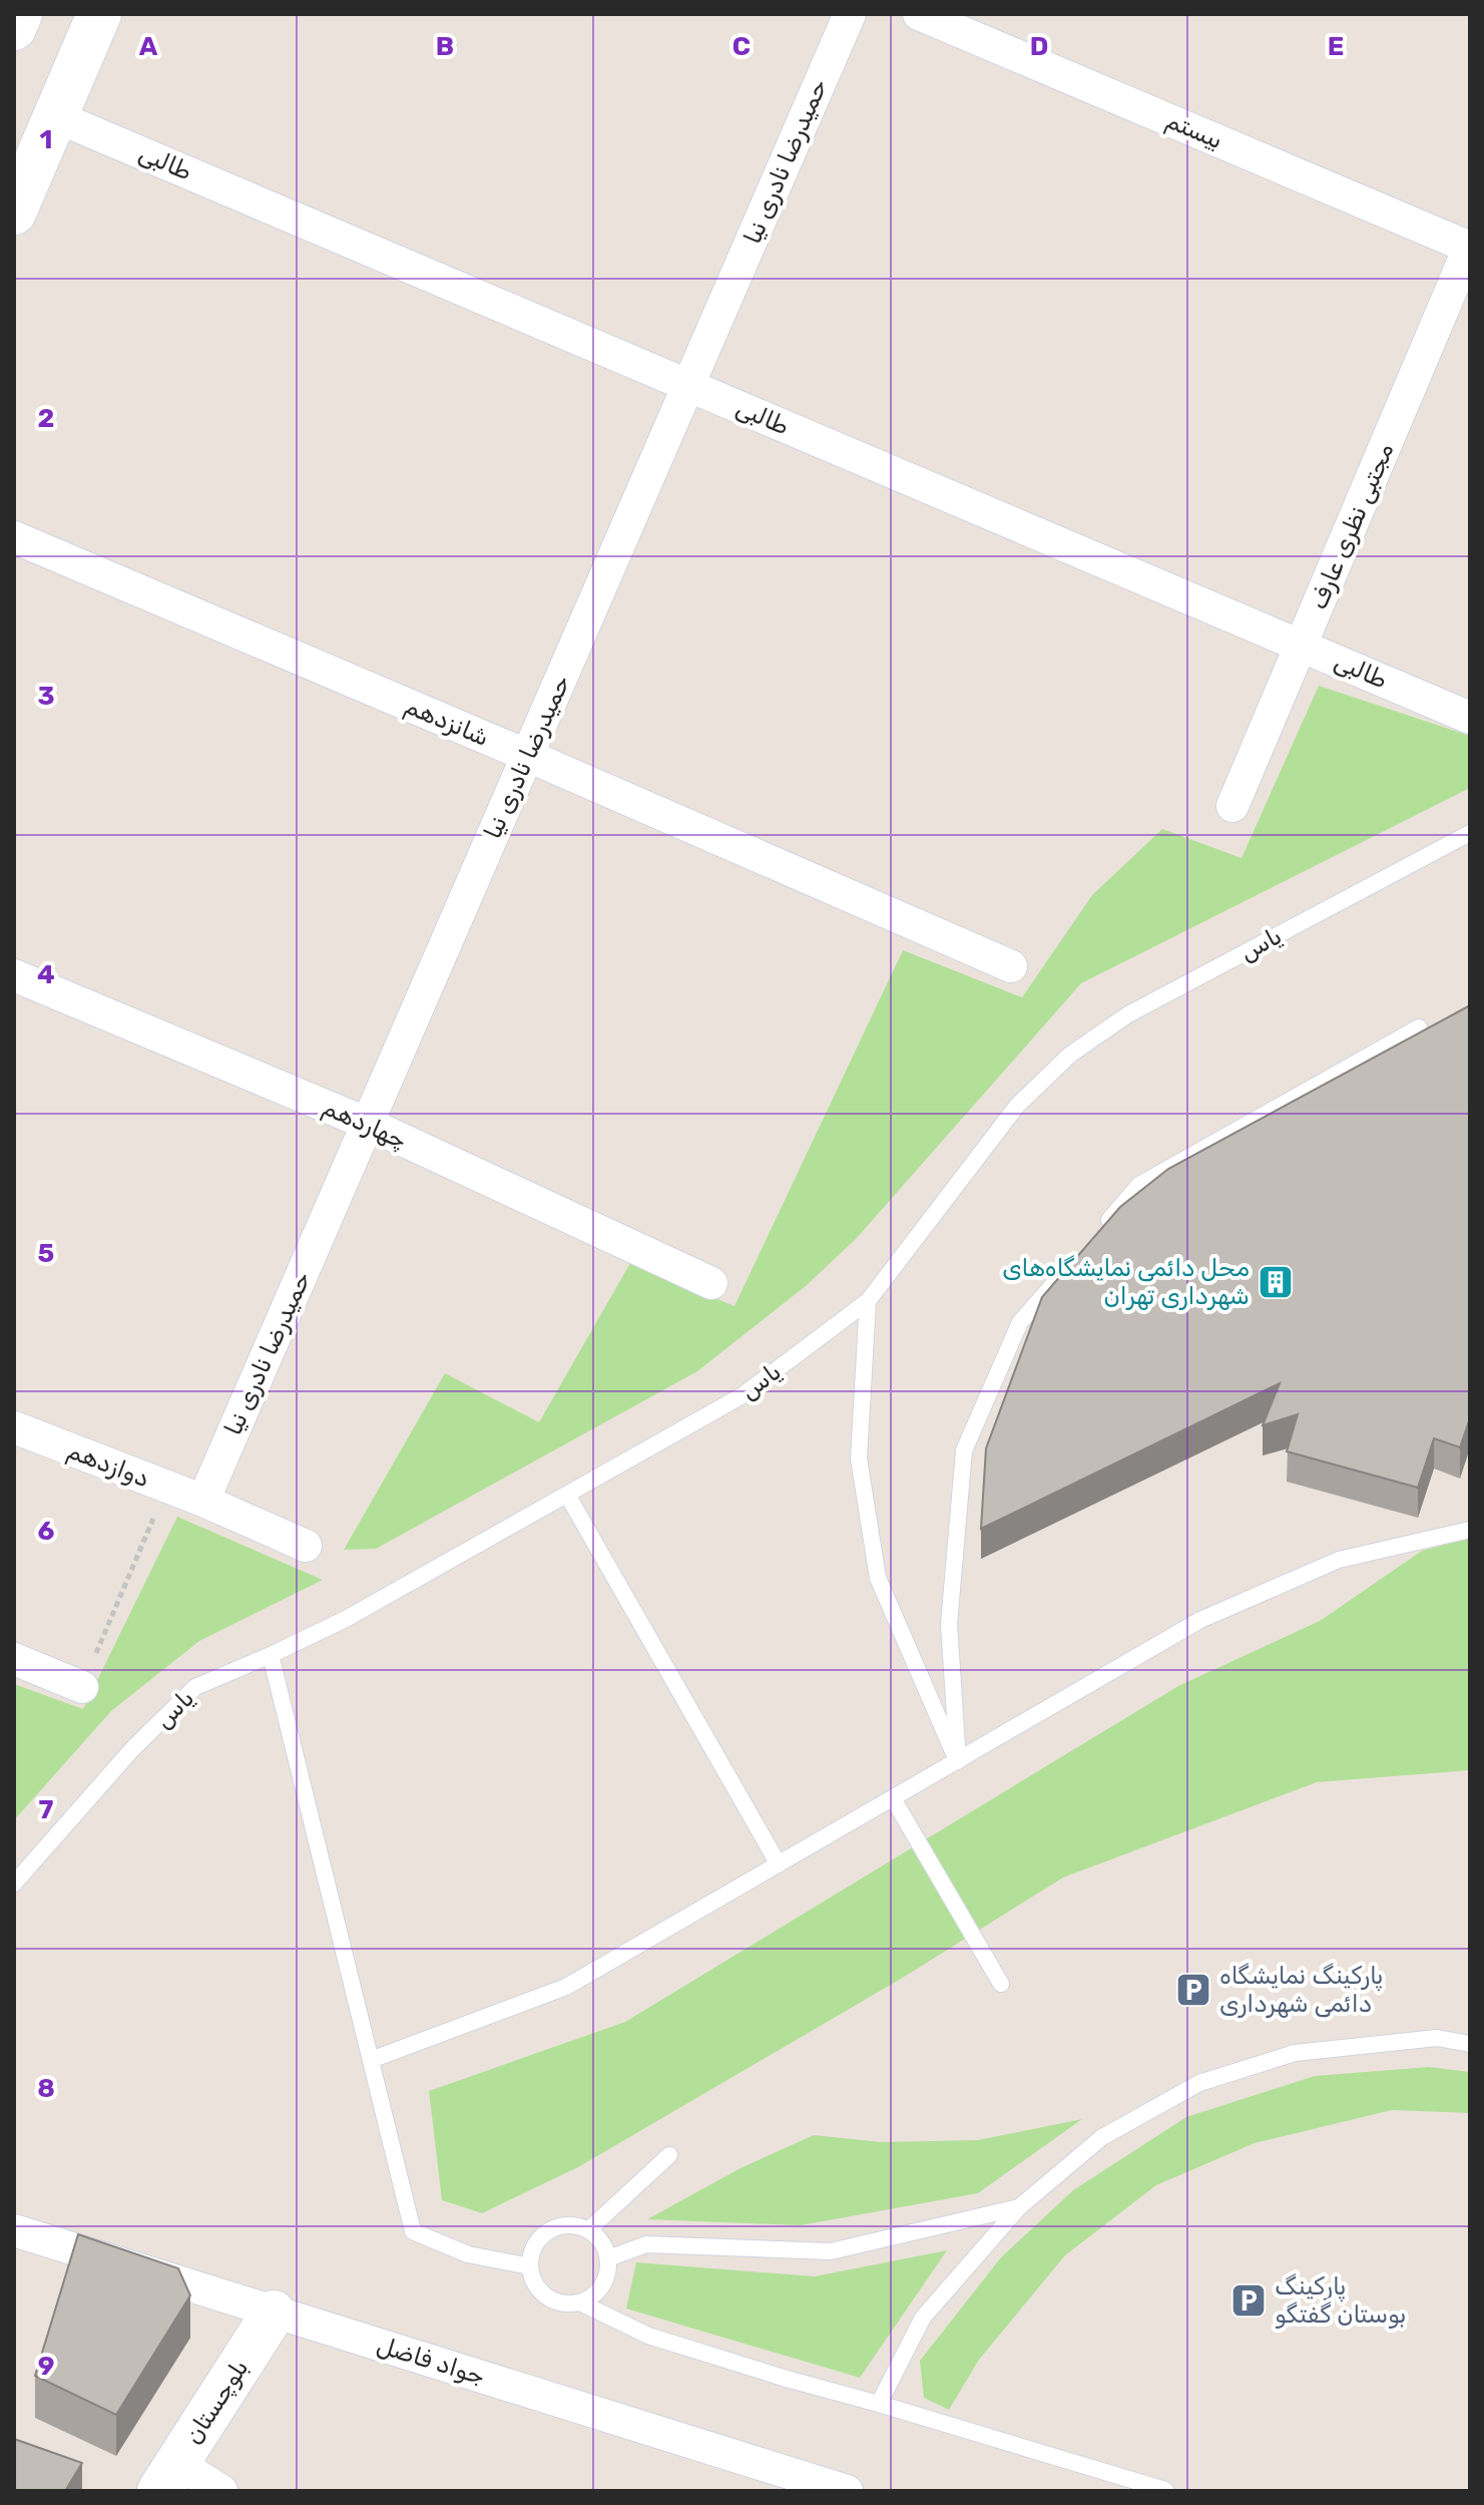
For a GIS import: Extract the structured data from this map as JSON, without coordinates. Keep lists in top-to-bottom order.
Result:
{
  "streets": {
    "main road": ["بلوچستان"],
    "street": [
      "بیستم",
      "حمیدرضا نادری نیا",
      "طالبی",
      "مجتبی نظری عارف",
      "شانزدهم",
      "چهاردهم",
      "دوازدهم",
      "جواد فاضل"
    ],
    "lane": ["یاس"]
  },
  "crossings": [
    ["بیستم", "مجتبی نظری عارف"],
    ["حمیدرضا نادری نیا", "طالبی"],
    ["حمیدرضا نادری نیا", "شانزدهم"],
    ["حمیدرضا نادری نیا", "چهاردهم"],
    ["حمیدرضا نادری نیا", "دوازدهم"],
    ["طالبی", "مجتبی نظری عارف"],
    ["جواد فاضل", "بلوچستان"]
  ],
  "places": {
    "building": ["محل دائمی نمایشگاه‌های شهرداری تهران"],
    "parking": ["پارکینگ نمایشگاه دائمی شهرداری", "پارکینگ بوستان گفتگو"]
  },
  "grid": {
    "columns": [
      "A",
      "B",
      "C",
      "D",
      "E"
    ],
    "rows": [
      "1",
      "2",
      "3",
      "4",
      "5",
      "6",
      "7",
      "8",
      "9"
    ]
  }
}
